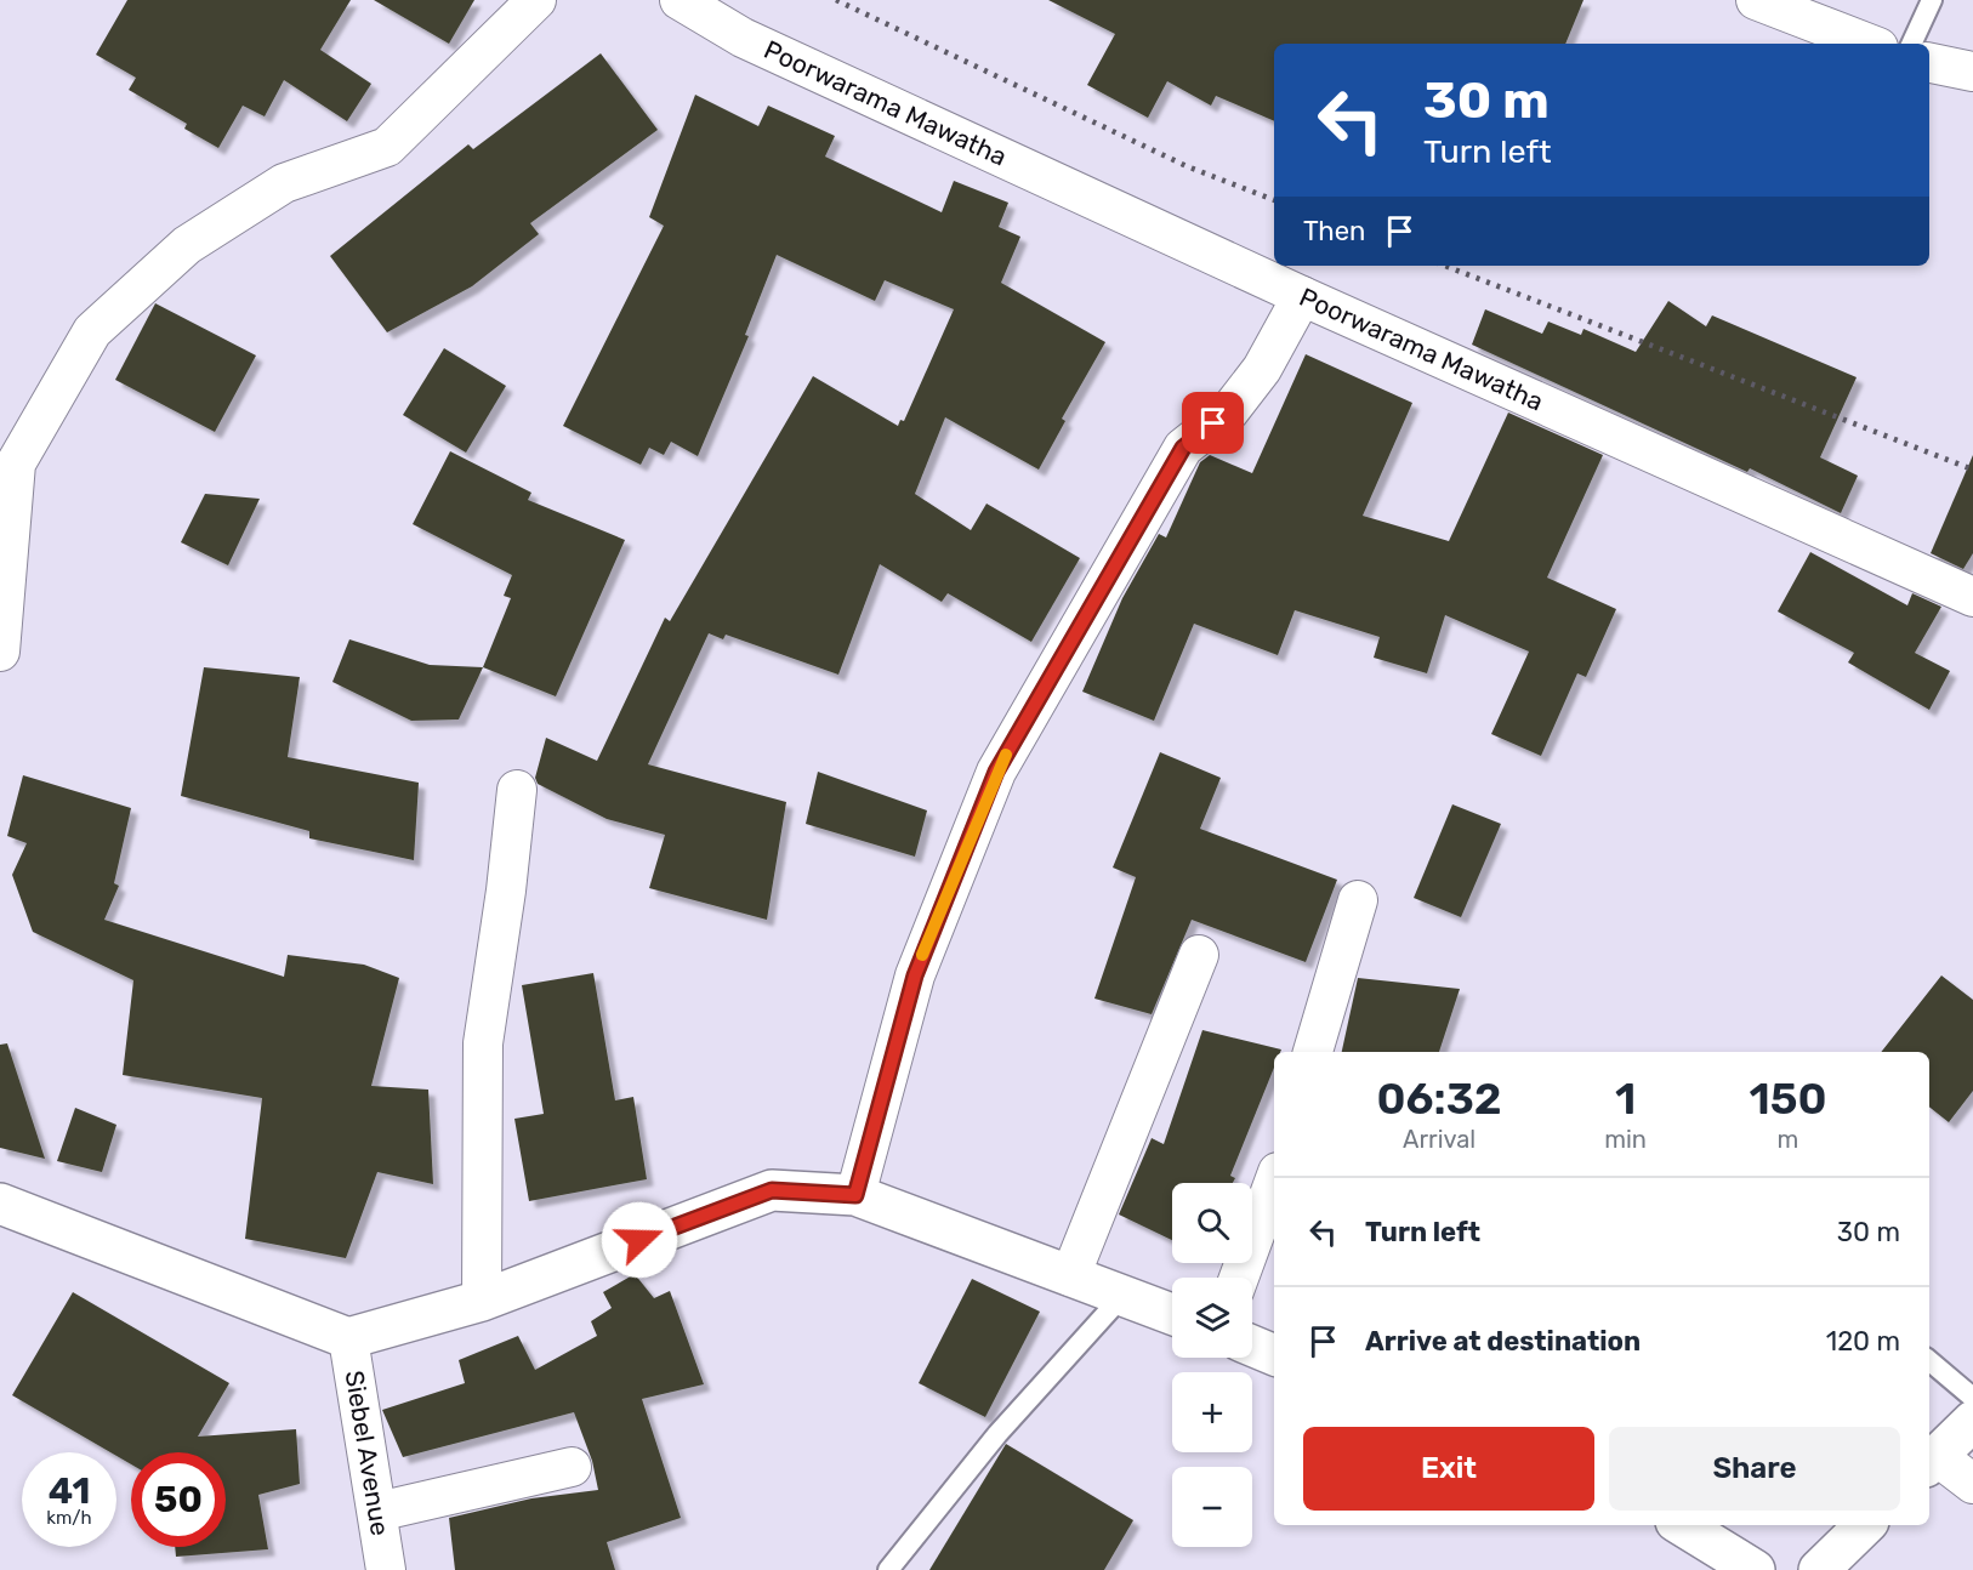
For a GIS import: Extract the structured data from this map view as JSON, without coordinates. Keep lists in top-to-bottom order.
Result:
{
  "streets": {
    "street": ["Poorwarama Mawatha", "Siebel Avenue"]
  },
  "page": {
    "turn": ["30 m", "Turn left"],
    "then": "Then",
    "eta": [
      "06:32",
      "Arrival",
      "1",
      "min",
      "150",
      "m"
    ],
    "list": [
      {
        "name": "Turn left",
        "value": "30 m"
      },
      {
        "name": "Arrive at destination",
        "value": "120 m"
      }
    ],
    "map_buttons": ["+", "−"],
    "buttons": ["Exit", "Share"],
    "speed": "41 km/h",
    "limit": "50"
  }
}
